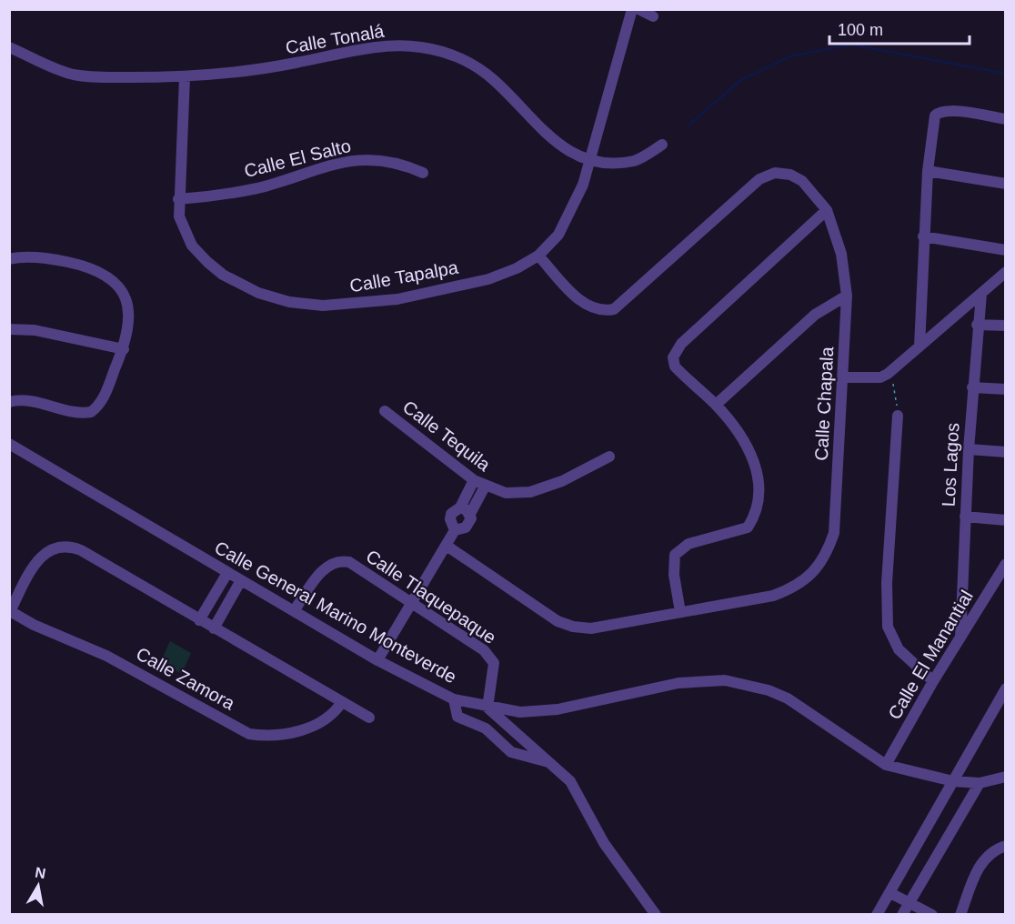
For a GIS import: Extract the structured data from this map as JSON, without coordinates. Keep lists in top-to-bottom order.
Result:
{
  "streets": {
    "street": [
      "Calle Tonalá",
      "Calle El Salto",
      "Calle Tapalpa",
      "Calle Chapala",
      "Calle Tequila",
      "Los Lagos",
      "Calle Tlaquepaque",
      "Calle General Marino Monteverde",
      "Calle El Manantial",
      "Calle Zamora"
    ]
  },
  "crossings": [
    ["Calle Tonalá", "Calle Tapalpa"],
    ["Calle El Salto", "Calle Tapalpa"],
    ["Calle Tapalpa", "Calle Chapala"],
    ["Los Lagos", "Calle El Manantial"],
    ["Calle Tlaquepaque", "Calle General Marino Monteverde"],
    ["Calle General Marino Monteverde", "Calle El Manantial"]
  ],
  "scale_bar": "100 m",
  "north": "top"
}
